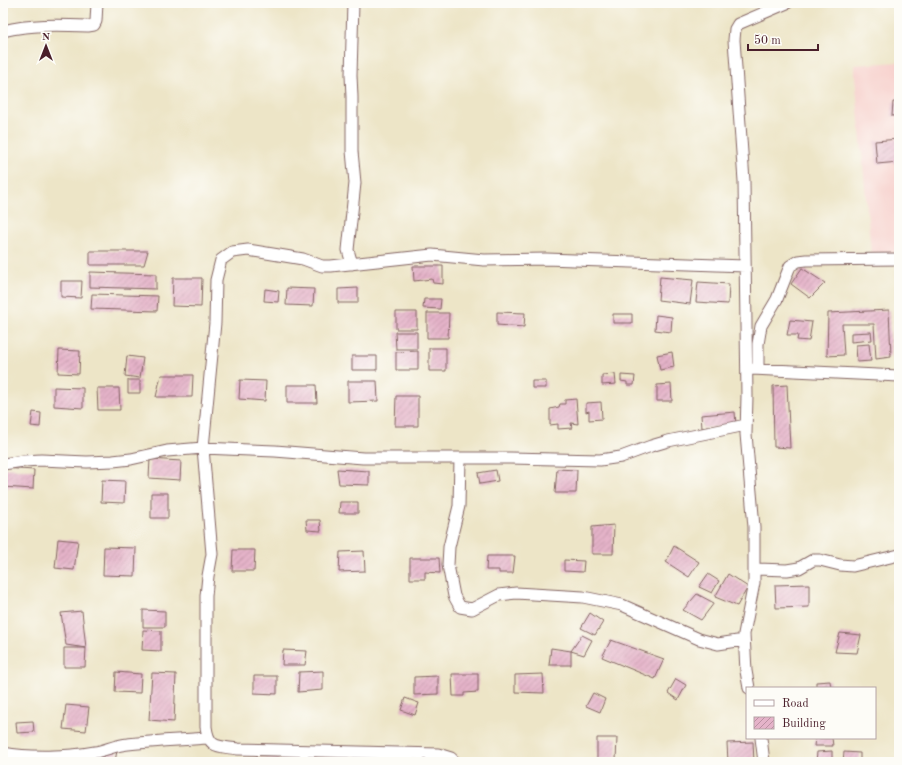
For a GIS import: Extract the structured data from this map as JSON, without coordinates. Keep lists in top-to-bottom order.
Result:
{
  "legend": ["Road", "Building"],
  "scale_bar": "50 m",
  "north": "top"
}
